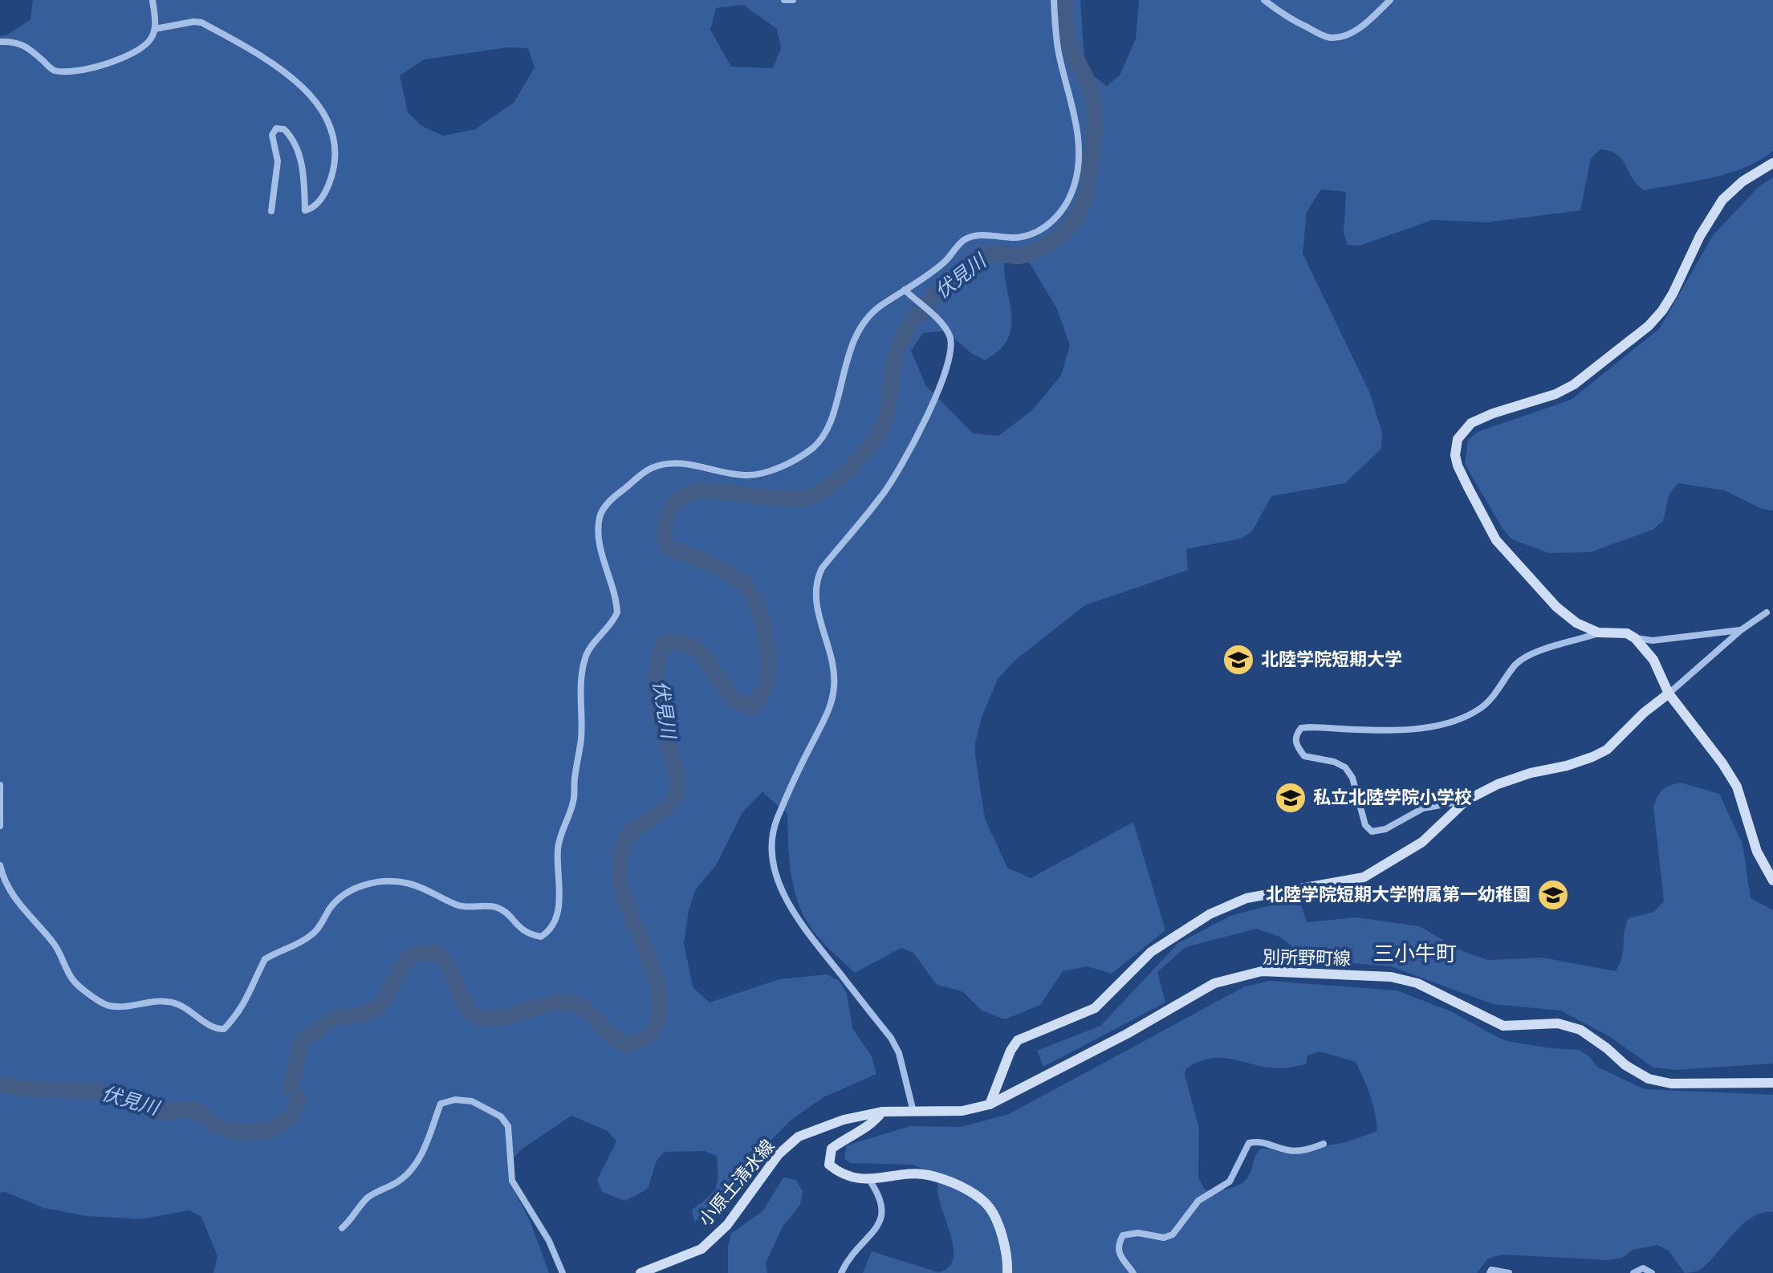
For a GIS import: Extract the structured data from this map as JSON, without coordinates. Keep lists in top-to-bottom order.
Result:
{
  "streets": {
    "street": ["別所野町線", "小原土清水線"]
  },
  "crossings": [
    ["別所野町線", "小原土清水線"]
  ],
  "districts": ["三小牛町"],
  "water": ["伏見川"],
  "places": {
    "school or university": ["北陸学院短期大学", "私立北陸学院小学校", "北陸学院短期大学附属第一幼稚園"]
  }
}
